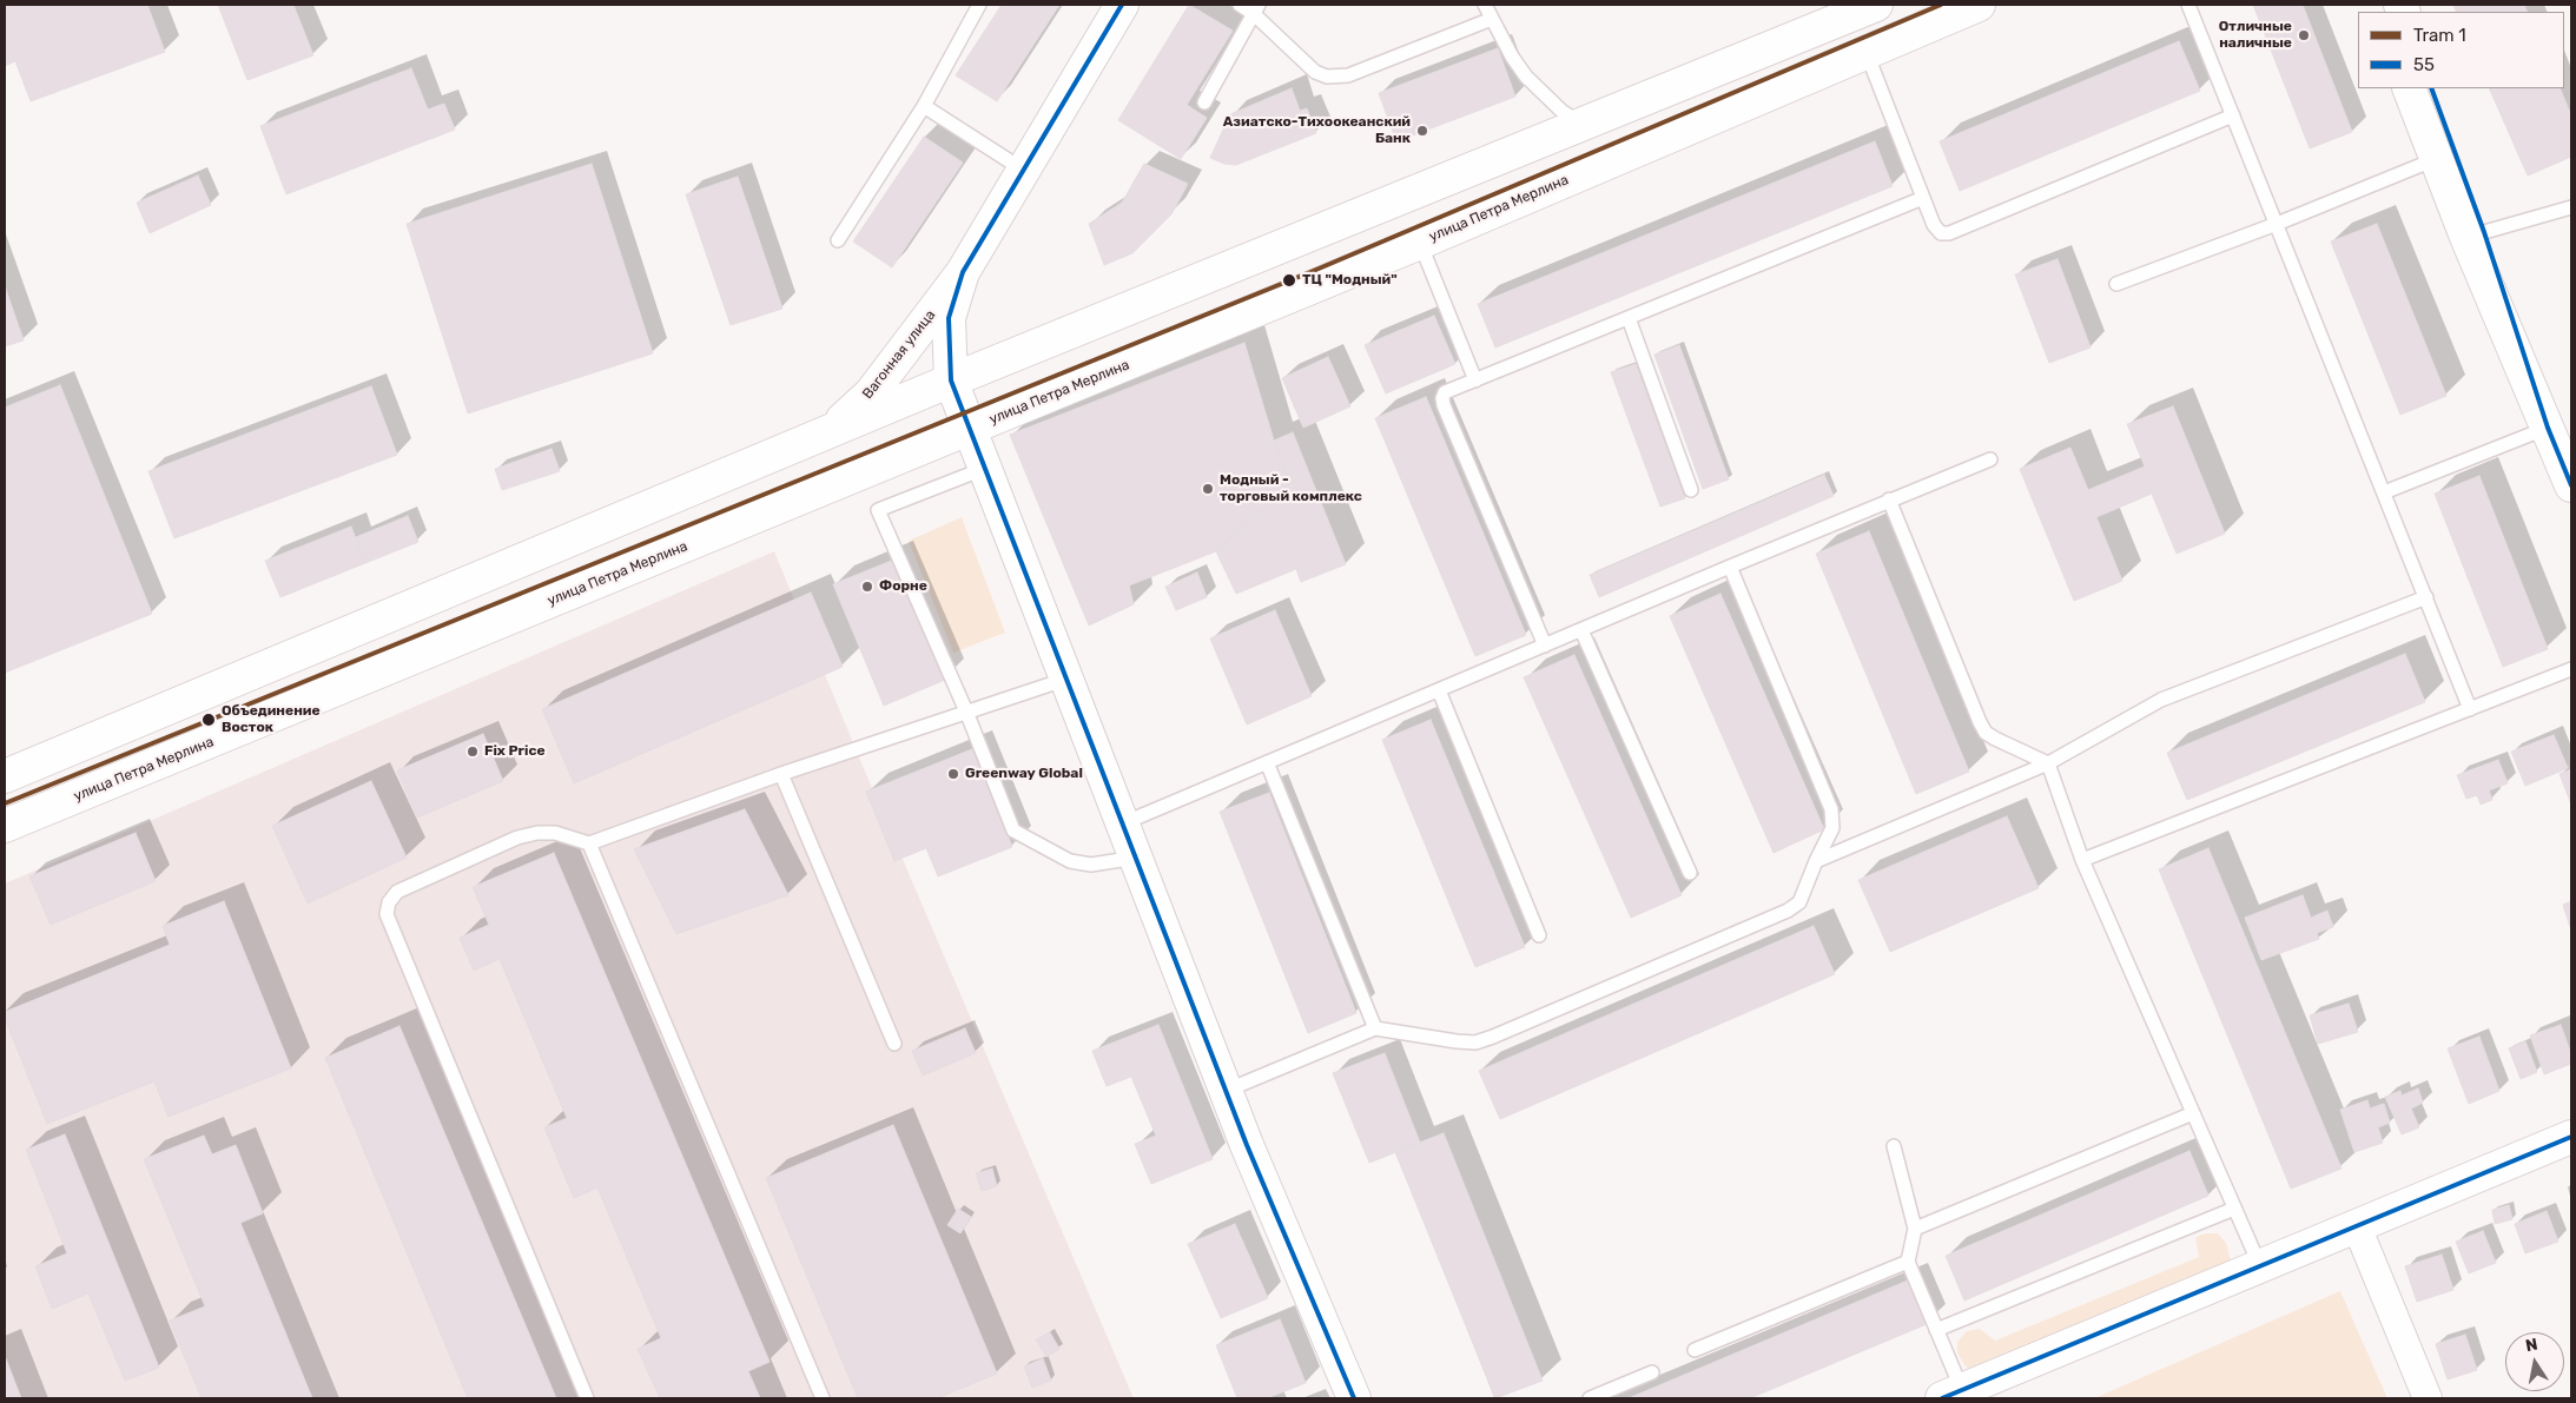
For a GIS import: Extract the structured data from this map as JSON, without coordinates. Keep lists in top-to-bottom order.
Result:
{
  "streets": {
    "main road": ["улица Петра Мерлина", "Вагонная улица"]
  },
  "crossings": [
    ["улица Петра Мерлина", "Вагонная улица"]
  ],
  "places": [
    "Отличные наличные",
    "Азиатско-Тихоокеанский Банк",
    "ТЦ \"Модный\"",
    "Модный - торговый комплекс",
    "Форне",
    "Объединение Восток",
    "Fix Price",
    "Greenway Global"
  ],
  "lines": ["tram line 1", "transit line 55"],
  "legend": ["Tram 1", "55"],
  "north": "top"
}
